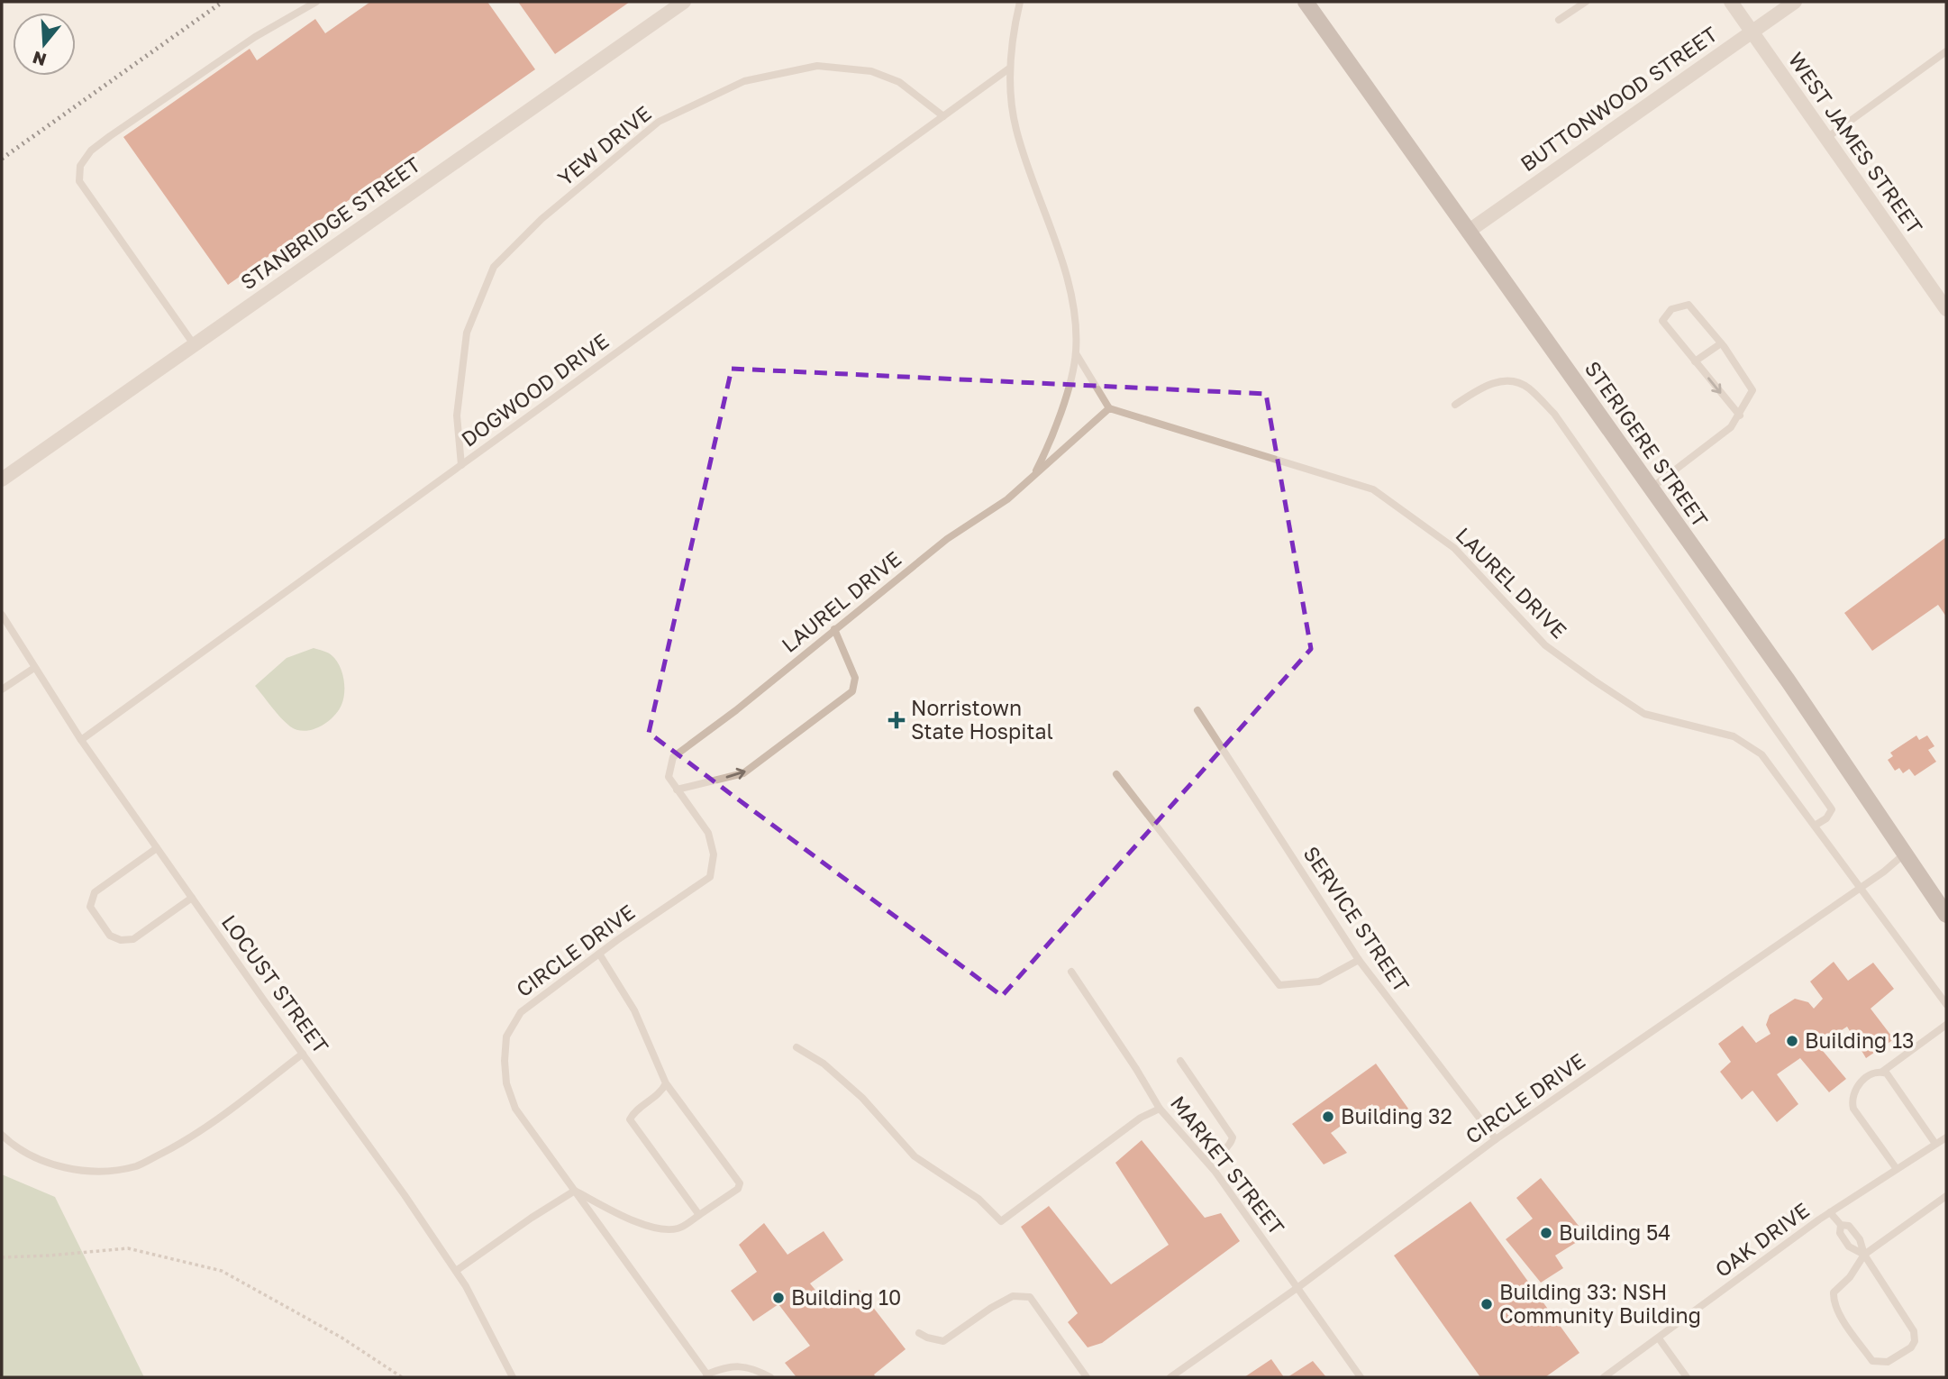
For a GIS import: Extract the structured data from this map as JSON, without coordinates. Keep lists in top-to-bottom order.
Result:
{
  "streets": {
    "street": [
      "BUTTONWOOD STREET",
      "WEST JAMES STREET",
      "STANBRIDGE STREET",
      "STERIGERE STREET"
    ],
    "lane": [
      "YEW DRIVE",
      "DOGWOOD DRIVE",
      "LAUREL DRIVE",
      "SERVICE STREET",
      "CIRCLE DRIVE",
      "LOCUST STREET",
      "MARKET STREET",
      "OAK DRIVE"
    ]
  },
  "crossings": [
    ["BUTTONWOOD STREET", "WEST JAMES STREET"],
    ["BUTTONWOOD STREET", "STERIGERE STREET"],
    ["YEW DRIVE", "DOGWOOD DRIVE"],
    ["DOGWOOD DRIVE", "LAUREL DRIVE"],
    ["DOGWOOD DRIVE", "LOCUST STREET"],
    ["STERIGERE STREET", "CIRCLE DRIVE"],
    ["LAUREL DRIVE", "CIRCLE DRIVE"],
    ["SERVICE STREET", "CIRCLE DRIVE"],
    ["CIRCLE DRIVE", "MARKET STREET"]
  ],
  "places": {
    "health": ["Norristown State Hospital"],
    "other": [
      "Building 13",
      "Building 32",
      "Building 54",
      "Building 10",
      "Building 33: NSH Community Building"
    ]
  },
  "north": "bottom"
}
